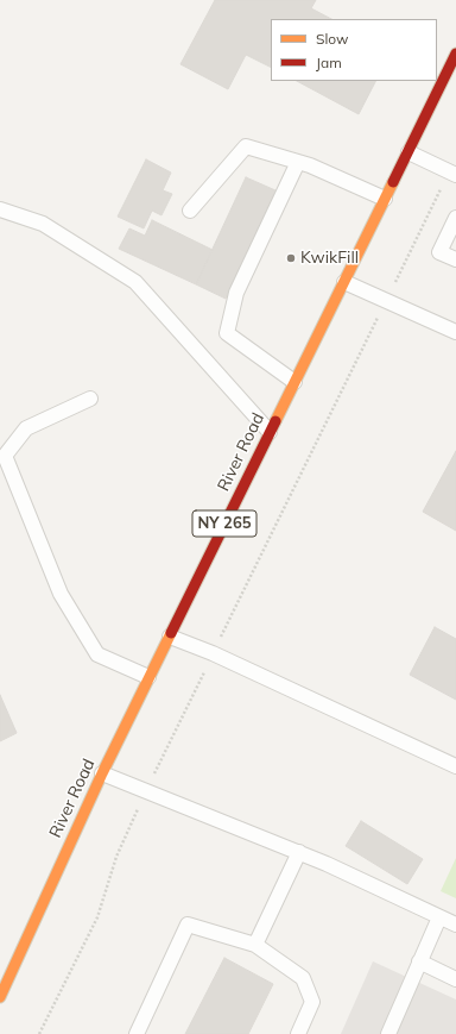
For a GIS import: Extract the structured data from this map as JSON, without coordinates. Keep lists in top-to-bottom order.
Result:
{
  "streets": {
    "main road": ["River Road", "NY 265"]
  },
  "places": ["KwikFill"],
  "legend": ["Slow", "Jam"]
}
